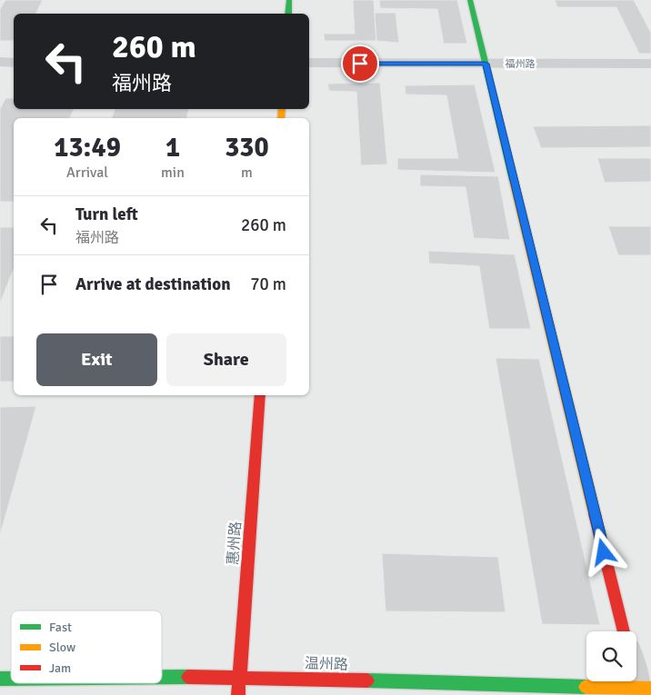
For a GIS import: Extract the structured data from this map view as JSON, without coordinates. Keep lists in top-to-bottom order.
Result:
{
  "streets": {
    "street": ["福州路", "惠州路", "温州路"]
  },
  "legend": ["Fast", "Slow", "Jam"],
  "page": {
    "turn": ["260 m", "福州路"],
    "eta": [
      "13:49",
      "Arrival",
      "1",
      "min",
      "330",
      "m"
    ],
    "list": [
      {
        "name": "Turn left",
        "note": "福州路",
        "value": "260 m"
      },
      {
        "name": "Arrive at destination",
        "value": "70 m"
      }
    ],
    "buttons": ["Exit", "Share"]
  }
}
